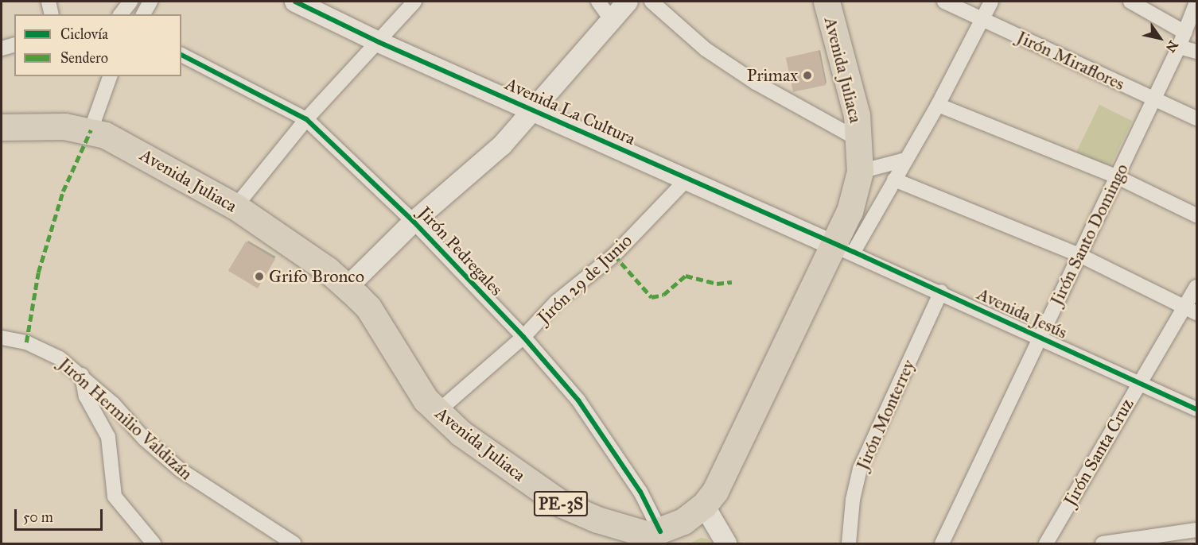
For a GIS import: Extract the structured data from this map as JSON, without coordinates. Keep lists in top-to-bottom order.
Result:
{
  "streets": {
    "highway": ["Avenida Juliaca", "PE-3S"],
    "street": [
      "Jirón Miraflores",
      "Avenida La Cultura",
      "Jirón Santo Domingo",
      "Jirón Pedregales",
      "Jirón 29 de Junio",
      "Avenida Jesús",
      "Jirón Monterrey",
      "Jirón Hermilio Valdizán",
      "Jirón Santa Cruz"
    ]
  },
  "crossings": [
    ["Jirón Miraflores", "Jirón Santo Domingo"],
    ["Avenida Juliaca", "Avenida La Cultura"],
    ["Avenida Juliaca", "Jirón Pedregales"],
    ["Avenida Juliaca", "Jirón 29 de Junio"],
    ["Avenida Juliaca", "Avenida Jesús"],
    ["Avenida La Cultura", "Jirón 29 de Junio"],
    ["Avenida La Cultura", "Avenida Jesús"],
    ["Jirón Santo Domingo", "Avenida Jesús"],
    ["Jirón Pedregales", "Jirón 29 de Junio"],
    ["Avenida Jesús", "Jirón Monterrey"],
    ["Avenida Jesús", "Jirón Santa Cruz"]
  ],
  "places": ["Primax", "Grifo Bronco"],
  "legend": ["Ciclovía", "Sendero"],
  "scale_bar": "50 m",
  "north": "bottom right"
}
